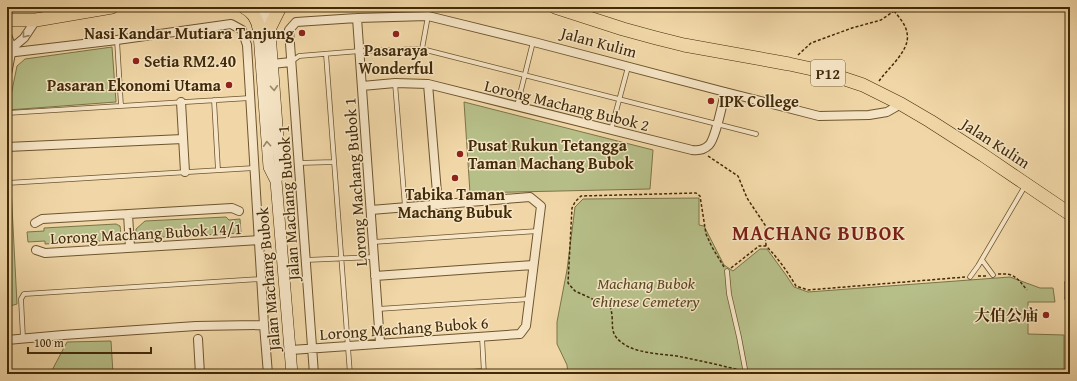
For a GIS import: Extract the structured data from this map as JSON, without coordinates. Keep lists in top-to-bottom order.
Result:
{
  "streets": {
    "main road": ["Jalan Kulim", "P12", "Jalan Machang Bubok"],
    "street": [
      "Lorong Machang Bubok 2",
      "Lorong Machang Bubok 1",
      "Jalan Machang Bubok 1",
      "Lorong Machang Bubok 14/1",
      "Lorong Machang Bubok 6"
    ]
  },
  "crossings": [
    ["Jalan Kulim", "Lorong Machang Bubok 1"],
    ["Jalan Kulim", "Jalan Machang Bubok 1"],
    ["Lorong Machang Bubok 2", "Lorong Machang Bubok 1"],
    ["Lorong Machang Bubok 1", "Lorong Machang Bubok 6"],
    ["Jalan Machang Bubok 1", "Lorong Machang Bubok 14/1"],
    ["Jalan Machang Bubok 1", "Lorong Machang Bubok 6"],
    ["Jalan Machang Bubok", "Lorong Machang Bubok 6"]
  ],
  "districts": ["MACHANG BUBOK"],
  "parks": ["Machang Bubok Chinese Cemetery"],
  "places": [
    "Nasi Kandar Mutiara Tanjung",
    "Pasaraya Wonderful",
    "Setia RM2.40",
    "Pasaran Ekonomi Utama",
    "IPK College",
    "Pusat Rukun Tetangga Taman Machang Bubok",
    "Tabika Taman Machang Bubuk",
    "大伯公庙"
  ],
  "scale_bar": "100 m"
}
